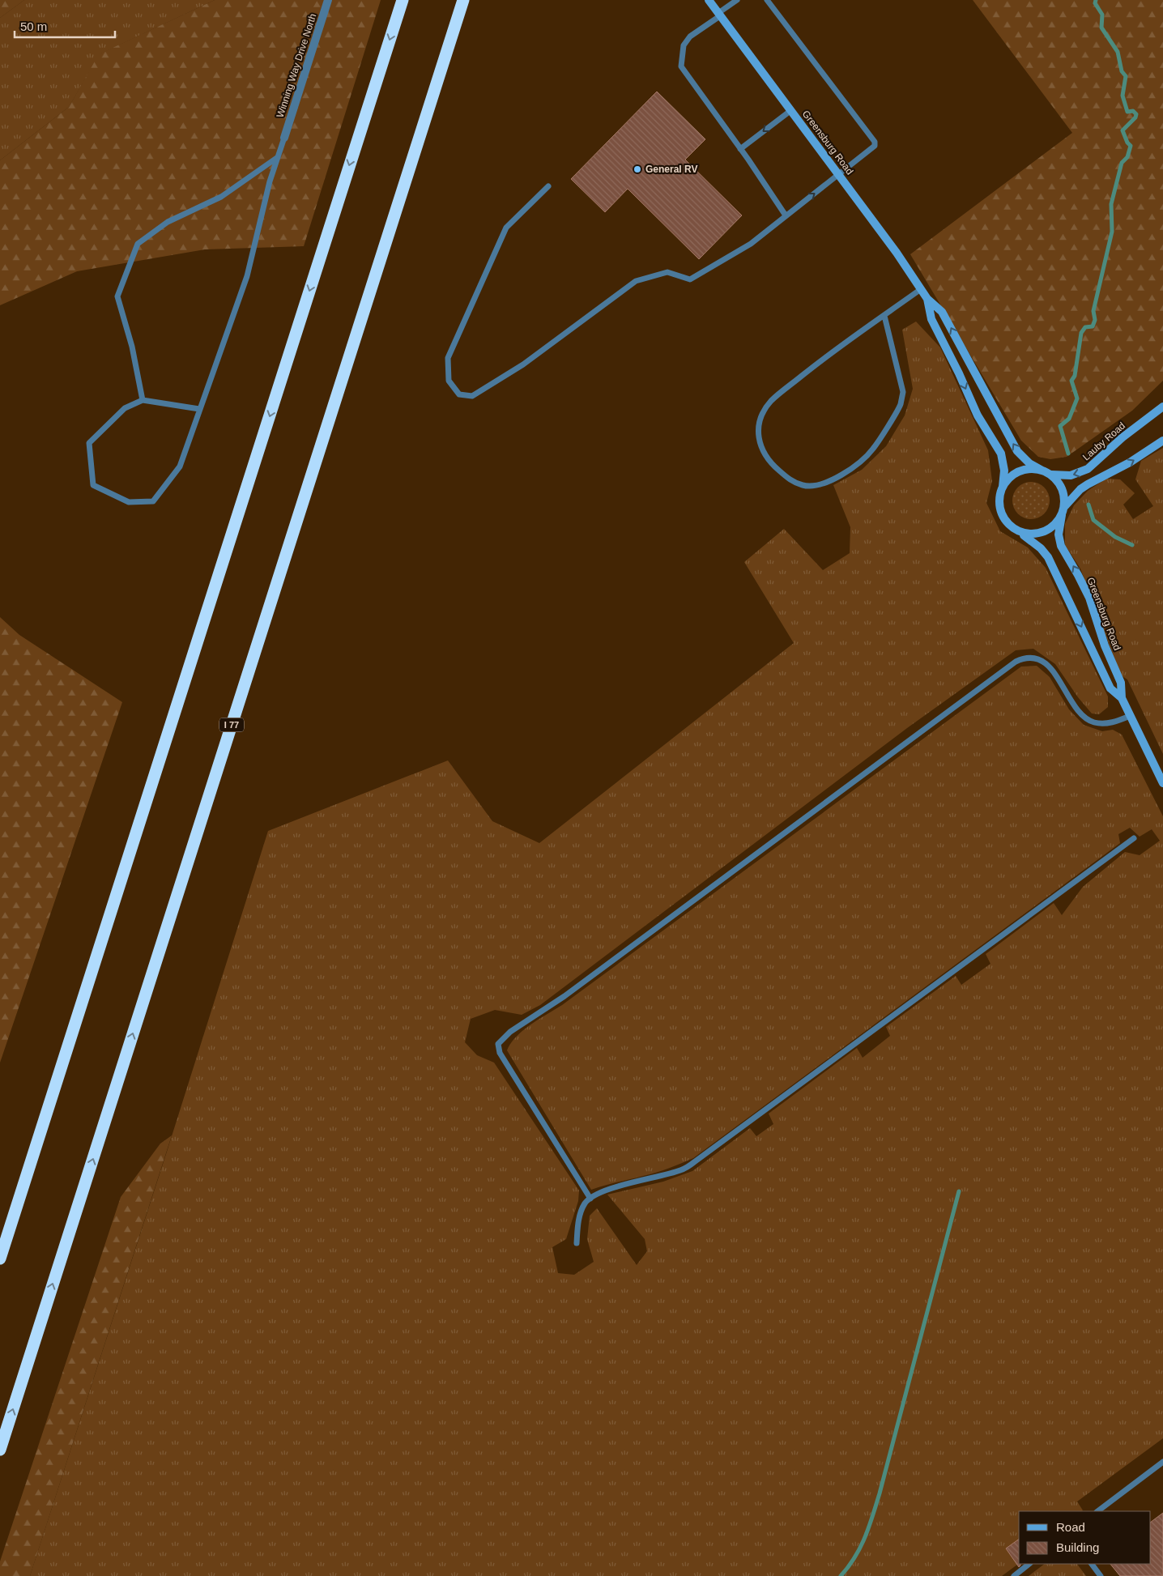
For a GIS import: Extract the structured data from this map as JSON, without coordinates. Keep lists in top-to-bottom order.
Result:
{
  "streets": {
    "highway": ["I 77"],
    "main road": ["Greensburg Road", "Lauby Road"],
    "street": ["Winning Way Drive North"]
  },
  "crossings": [
    ["Greensburg Road", "Lauby Road"]
  ],
  "places": ["General RV"],
  "legend": ["Road", "Building"],
  "scale_bar": "50 m"
}
